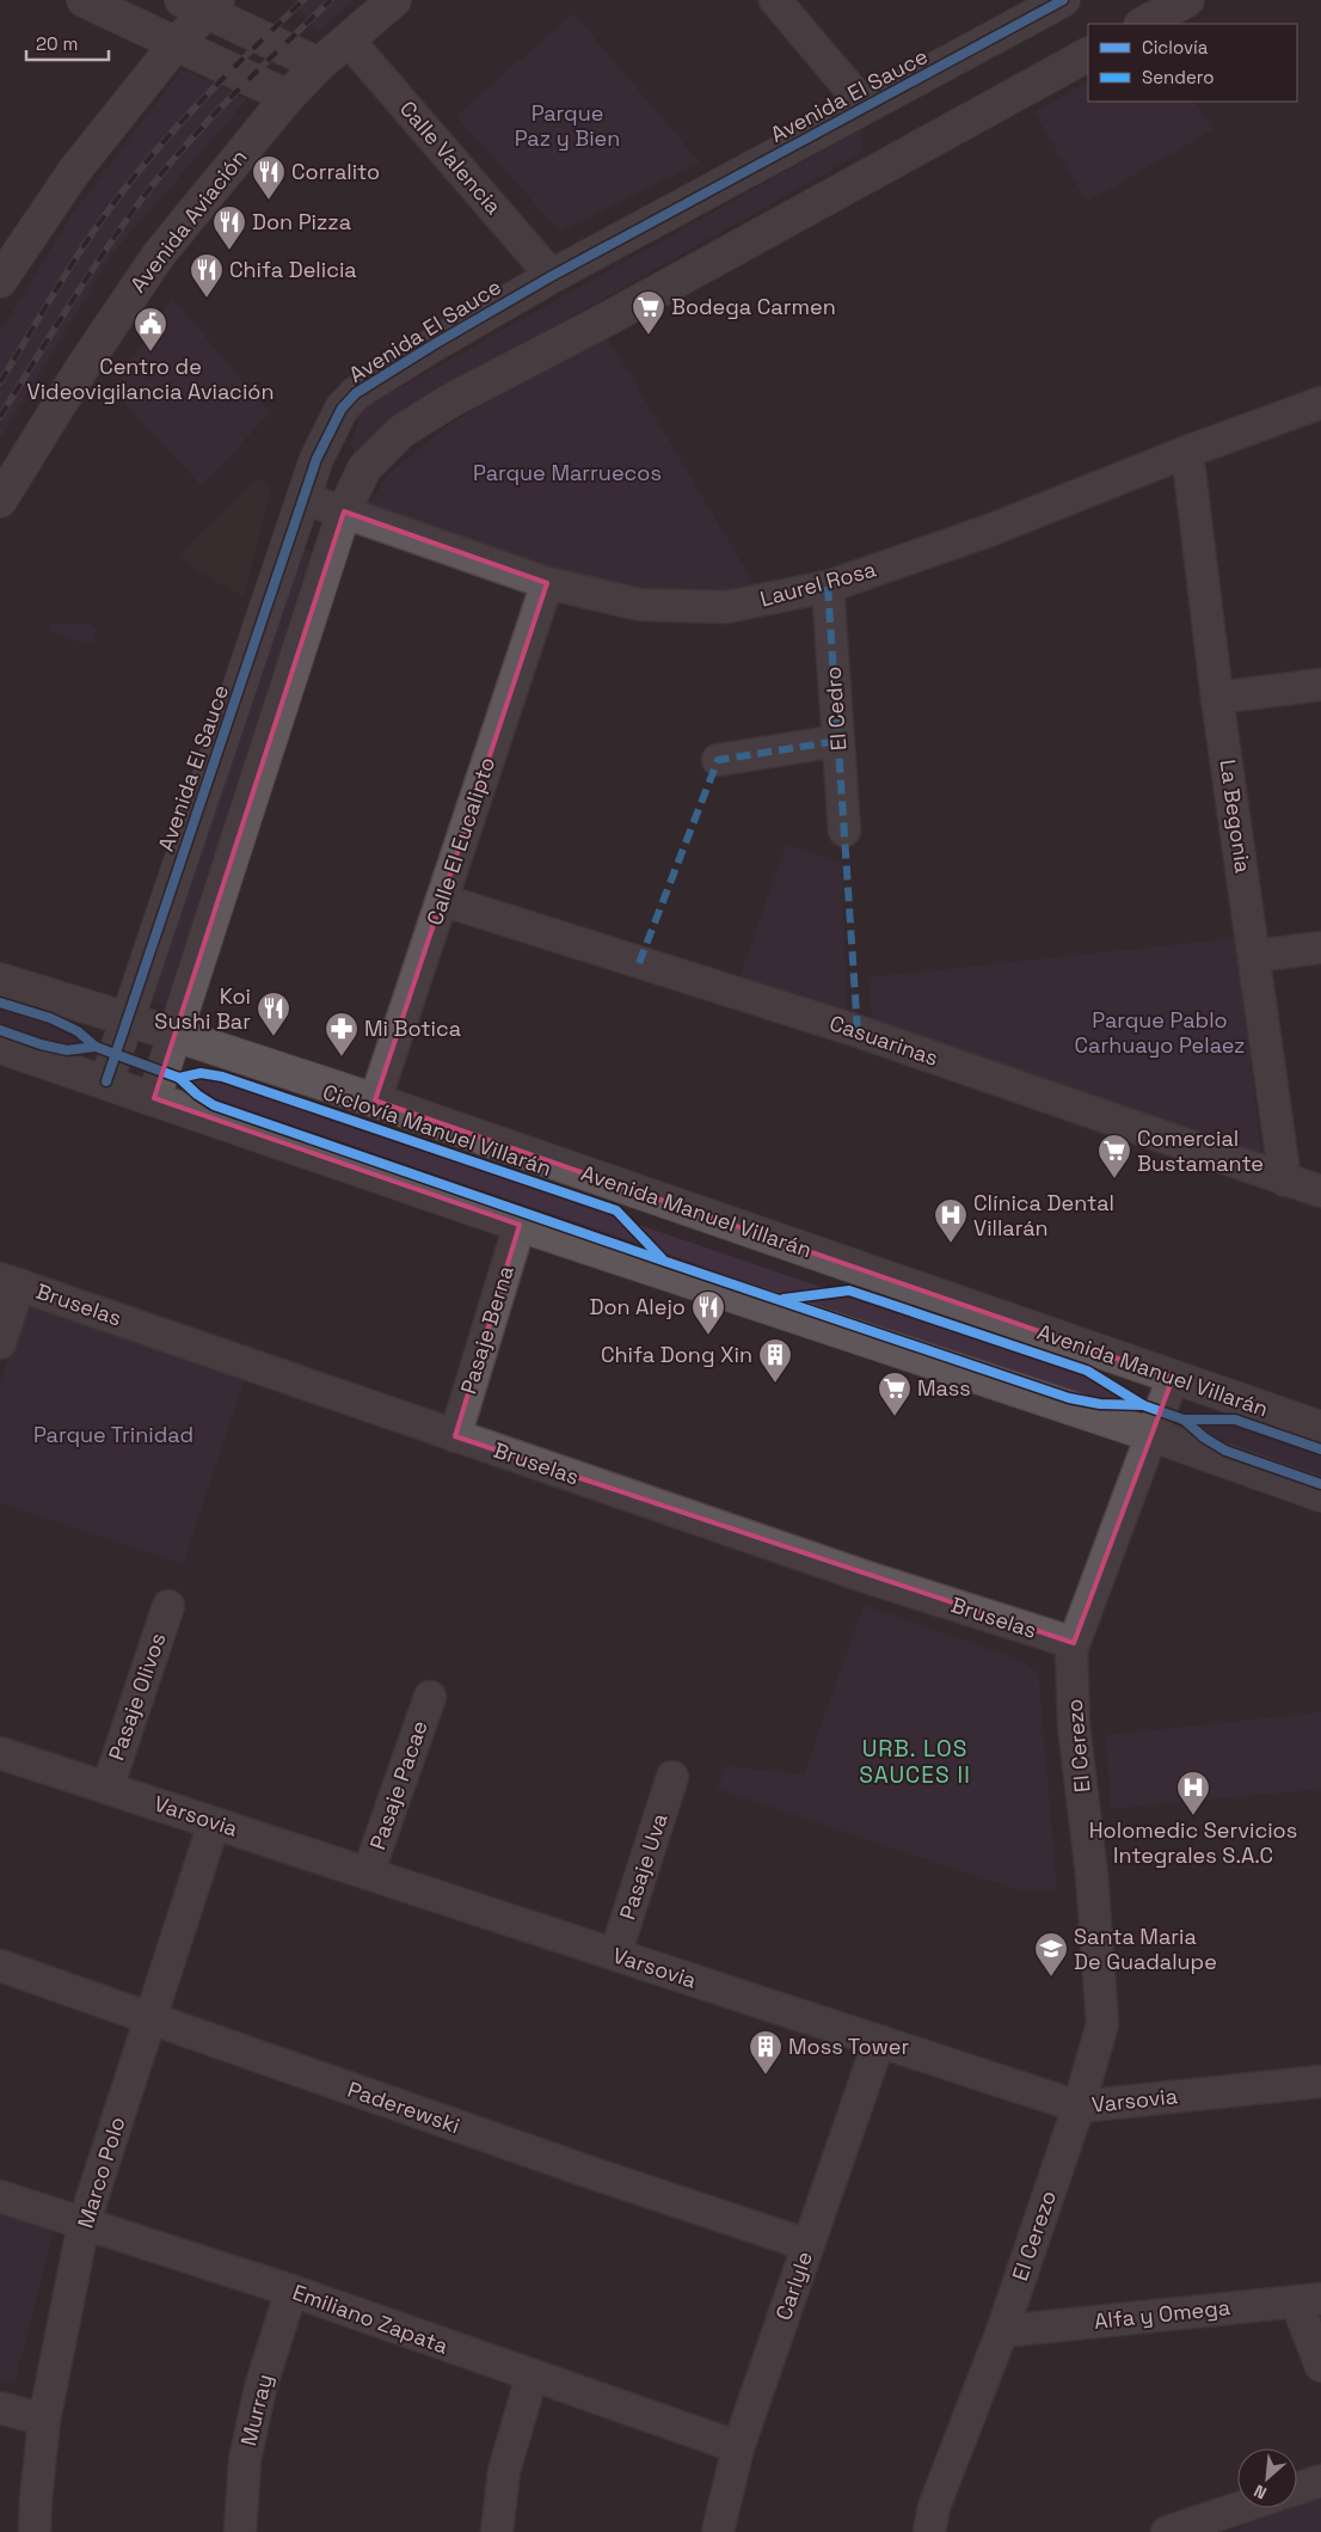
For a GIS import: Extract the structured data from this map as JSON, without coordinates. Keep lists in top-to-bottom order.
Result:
{
  "streets": {
    "main road": ["Avenida Aviación", "Avenida Manuel Villarán"],
    "street": [
      "Avenida El Sauce",
      "Calle Valencia",
      "Laurel Rosa",
      "El Cedro",
      "La Begonia",
      "Calle El Eucalipto",
      "Casuarinas",
      "Bruselas",
      "Pasaje Berna",
      "Pasaje Olivos",
      "El Cerezo",
      "Pasaje Pacae",
      "Varsovia",
      "Pasaje Uva",
      "Paderewski",
      "Marco Polo",
      "Carlyle",
      "Alfa y Omega",
      "Emiliano Zapata",
      "Murray"
    ],
    "cycle path": ["Ciclovía Manuel Villarán"]
  },
  "crossings": [
    ["Avenida El Sauce", "Calle Valencia"],
    ["Avenida El Sauce", "Laurel Rosa"],
    ["Avenida El Sauce", "Avenida Manuel Villarán"],
    ["Calle Valencia", "Avenida Aviación"],
    ["Laurel Rosa", "El Cedro"],
    ["Laurel Rosa", "La Begonia"],
    ["Laurel Rosa", "Calle El Eucalipto"],
    ["La Begonia", "Casuarinas"],
    ["Calle El Eucalipto", "Casuarinas"],
    ["Calle El Eucalipto", "Avenida Manuel Villarán"],
    ["Avenida Manuel Villarán", "El Cerezo"],
    ["Bruselas", "Pasaje Berna"],
    ["Bruselas", "El Cerezo"],
    ["Pasaje Olivos", "Varsovia"],
    ["El Cerezo", "Varsovia"],
    ["El Cerezo", "Alfa y Omega"],
    ["Pasaje Pacae", "Varsovia"],
    ["Varsovia", "Pasaje Uva"],
    ["Varsovia", "Marco Polo"],
    ["Varsovia", "Carlyle"],
    ["Paderewski", "Marco Polo"],
    ["Paderewski", "Carlyle"],
    ["Marco Polo", "Emiliano Zapata"],
    ["Carlyle", "Emiliano Zapata"],
    ["Emiliano Zapata", "Murray"]
  ],
  "districts": ["URB. LOS SAUCES II"],
  "parks": [
    "Parque Paz y Bien",
    "Parque Marruecos",
    "Parque Pablo Carhuayo Pelaez",
    "Parque Trinidad"
  ],
  "places": {
    "restaurant": [
      "Corralito",
      "Don Pizza",
      "Chifa Delicia",
      "Koi Sushi Bar",
      "Don Alejo"
    ],
    "supermarket": ["Bodega Carmen", "Comercial Bustamante", "Mass"],
    "public building": ["Centro de Videovigilancia Aviación"],
    "pharmacy": ["Mi Botica"],
    "hospital": ["Clínica Dental Villarán", "Holomedic Servicios Integrales S.A.C"],
    "building": ["Chifa Dong Xin", "Moss Tower"],
    "school or university": ["Santa Maria De Guadalupe"]
  },
  "legend": ["Ciclovía", "Sendero"],
  "scale_bar": "20 m",
  "north": "bottom left"
}
